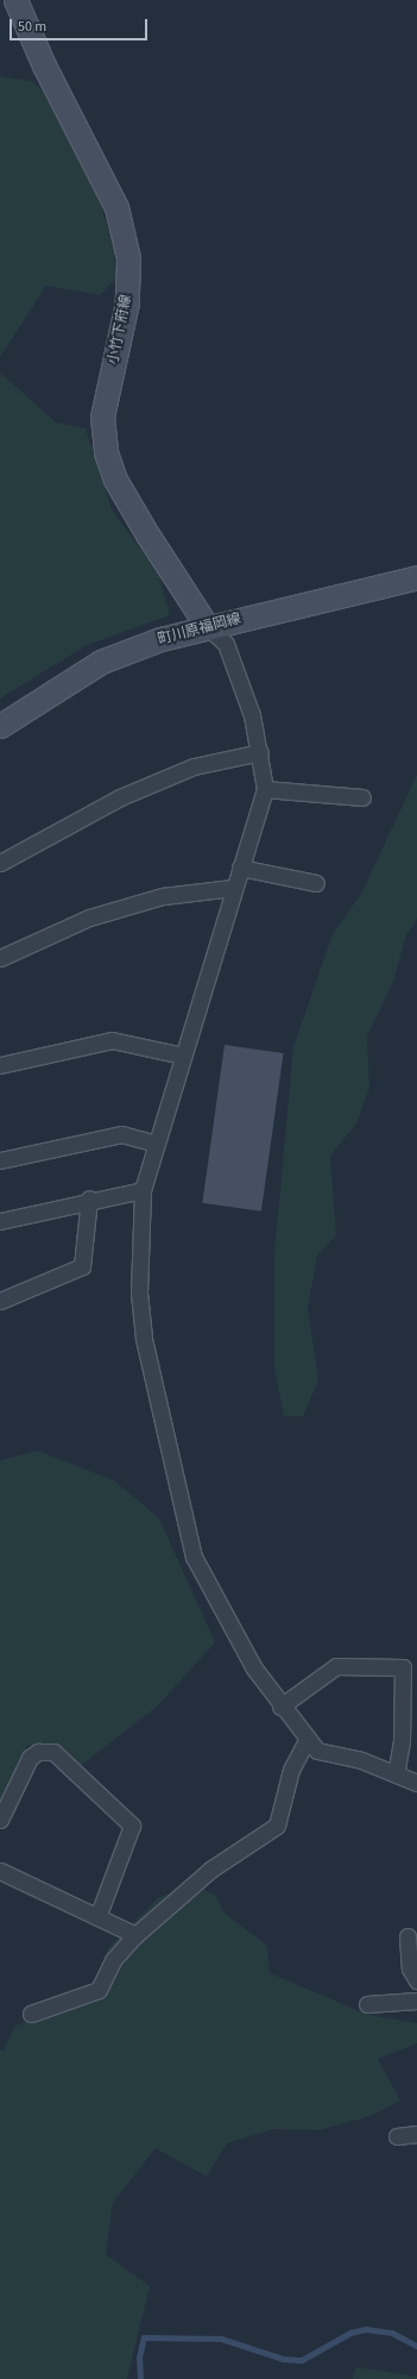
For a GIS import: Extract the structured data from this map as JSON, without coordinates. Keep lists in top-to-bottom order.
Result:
{
  "streets": {
    "main road": ["小竹下府線", "町川原福岡線"]
  },
  "crossings": [
    ["小竹下府線", "町川原福岡線"]
  ],
  "scale_bar": "50 m"
}
